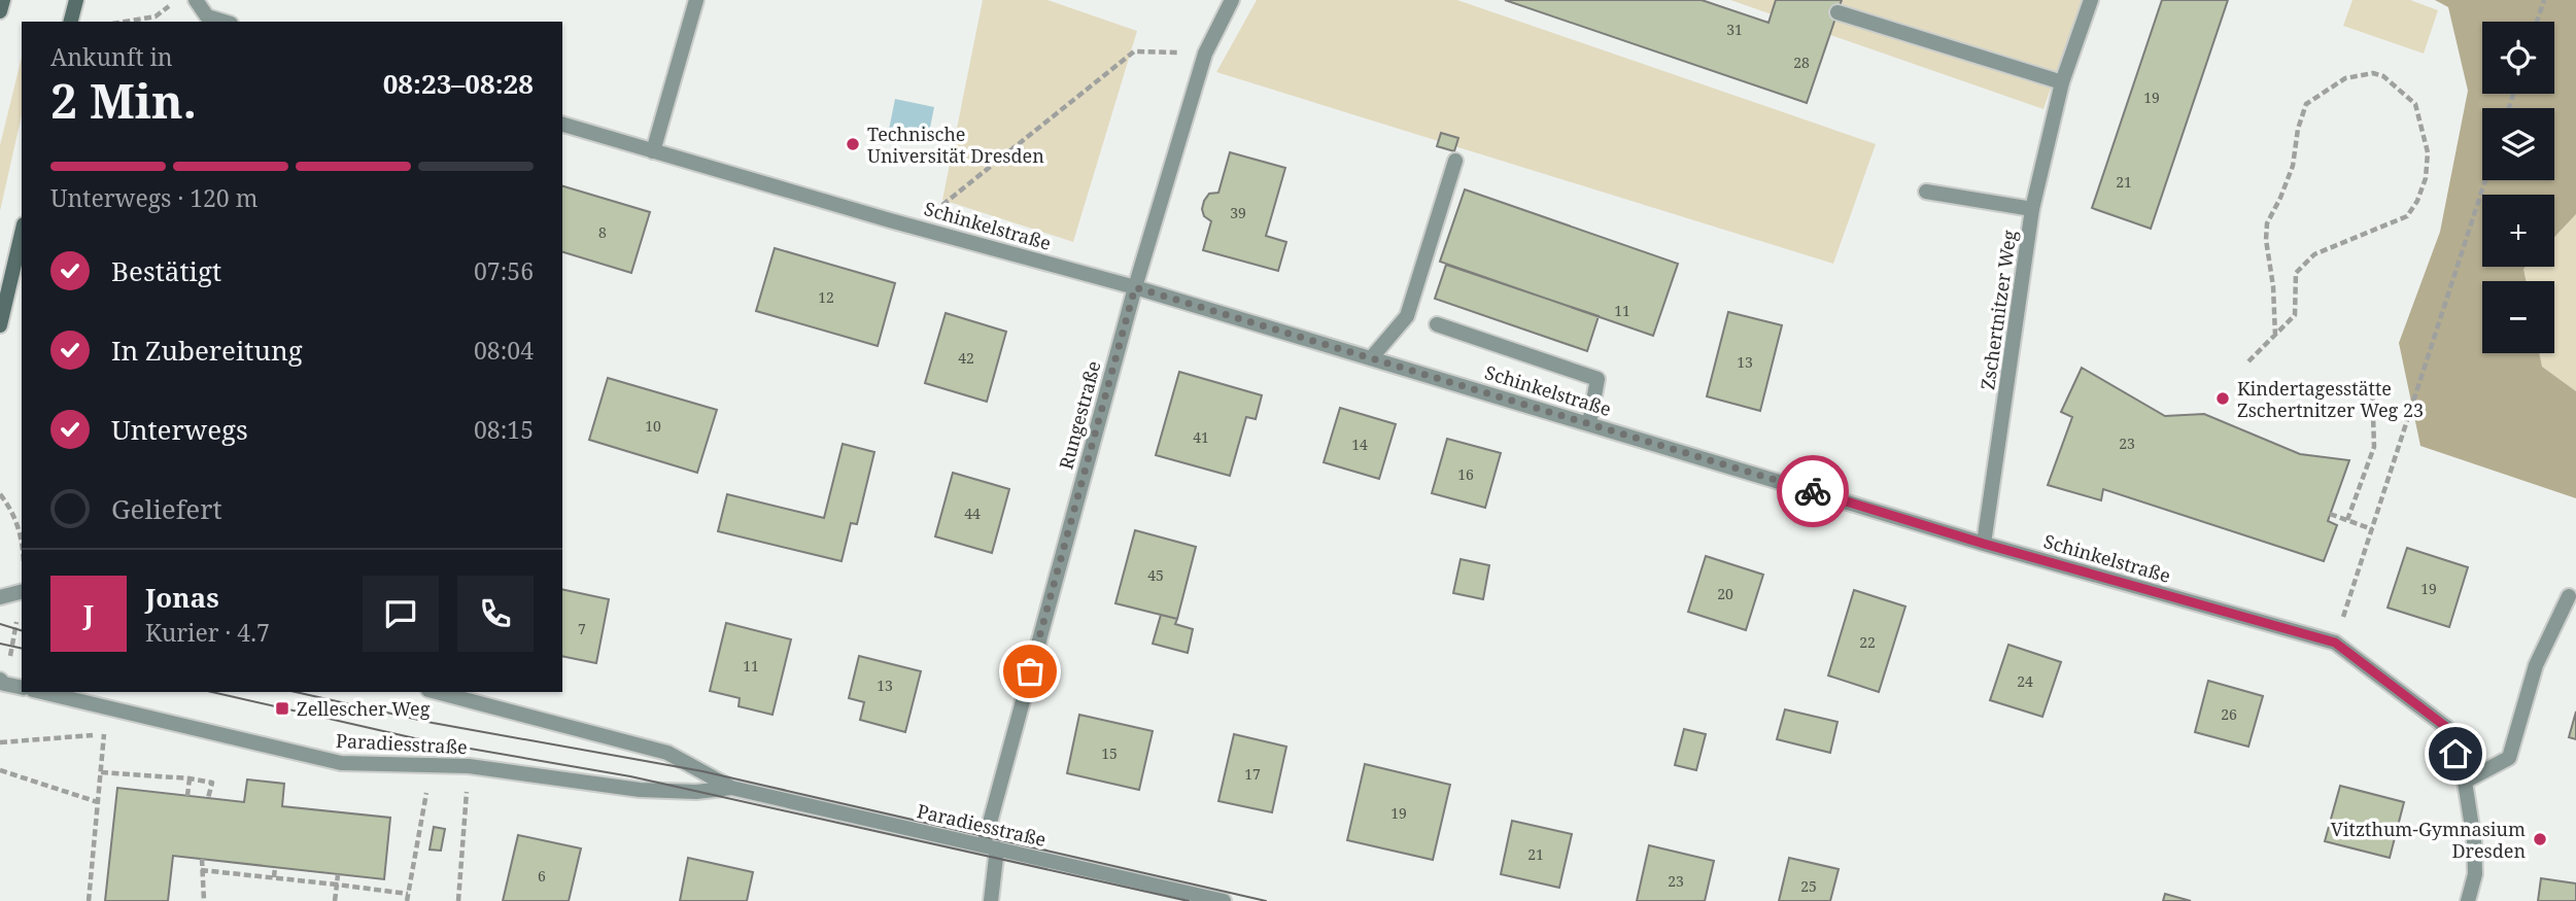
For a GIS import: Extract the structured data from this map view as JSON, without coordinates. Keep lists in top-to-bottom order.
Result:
{
  "streets": {
    "street": [
      "Schinkelstraße",
      "Zschertnitzer Weg",
      "Rungestraße",
      "Paradiesstraße"
    ]
  },
  "crossings": [
    ["Schinkelstraße", "Zschertnitzer Weg"],
    ["Schinkelstraße", "Rungestraße"],
    ["Rungestraße", "Paradiesstraße"]
  ],
  "places": {
    "other": ["Technische Universität Dresden", "Kindertagesstätte Zschertnitzer Weg 23", "Vitzthum-Gymnasium Dresden"],
    "transit": ["Zellescher Weg"]
  },
  "house_numbers": [
    "31",
    "28",
    "19",
    "21",
    "39",
    "8",
    "12",
    "11",
    "42",
    "13",
    "10",
    "41",
    "23",
    "14",
    "16",
    "44",
    "45",
    "19",
    "20",
    "7",
    "22",
    "11",
    "24",
    "13",
    "26",
    "15",
    "17",
    "19",
    "21",
    "6",
    "23",
    "25"
  ],
  "page": {
    "map_buttons": ["+", "−"],
    "heading": ["2 Min.", "Ankunft in", "08:23–08:28"],
    "panel": ["Jonas", "Kurier · 4.7"],
    "bar": "Unterwegs · 120 m",
    "list": [
      ["Bestätigt", "07:56"],
      ["In Zubereitung", "08:04"],
      ["Unterwegs", "08:15"],
      "Geliefert"
    ],
    "round": "J"
  }
}
